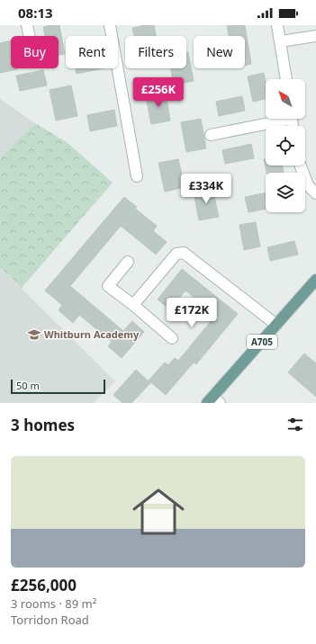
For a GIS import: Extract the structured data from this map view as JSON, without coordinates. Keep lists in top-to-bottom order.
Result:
{
  "streets": {
    "main road": ["A705"]
  },
  "places": {
    "school or university": ["Whitburn Academy"]
  },
  "scale_bar": "50 m",
  "north": "top left",
  "page": {
    "status": "08:13",
    "chip": [
      "Buy",
      "Rent",
      "Filters",
      "New"
    ],
    "price": ["£256K", "£334K", "£172K"],
    "scale": "50 m",
    "heading": "3 homes",
    "list": [
      {
        "name": "£256,000",
        "note": "3 rooms · 89 m² · Torridon Road"
      }
    ]
  }
}
